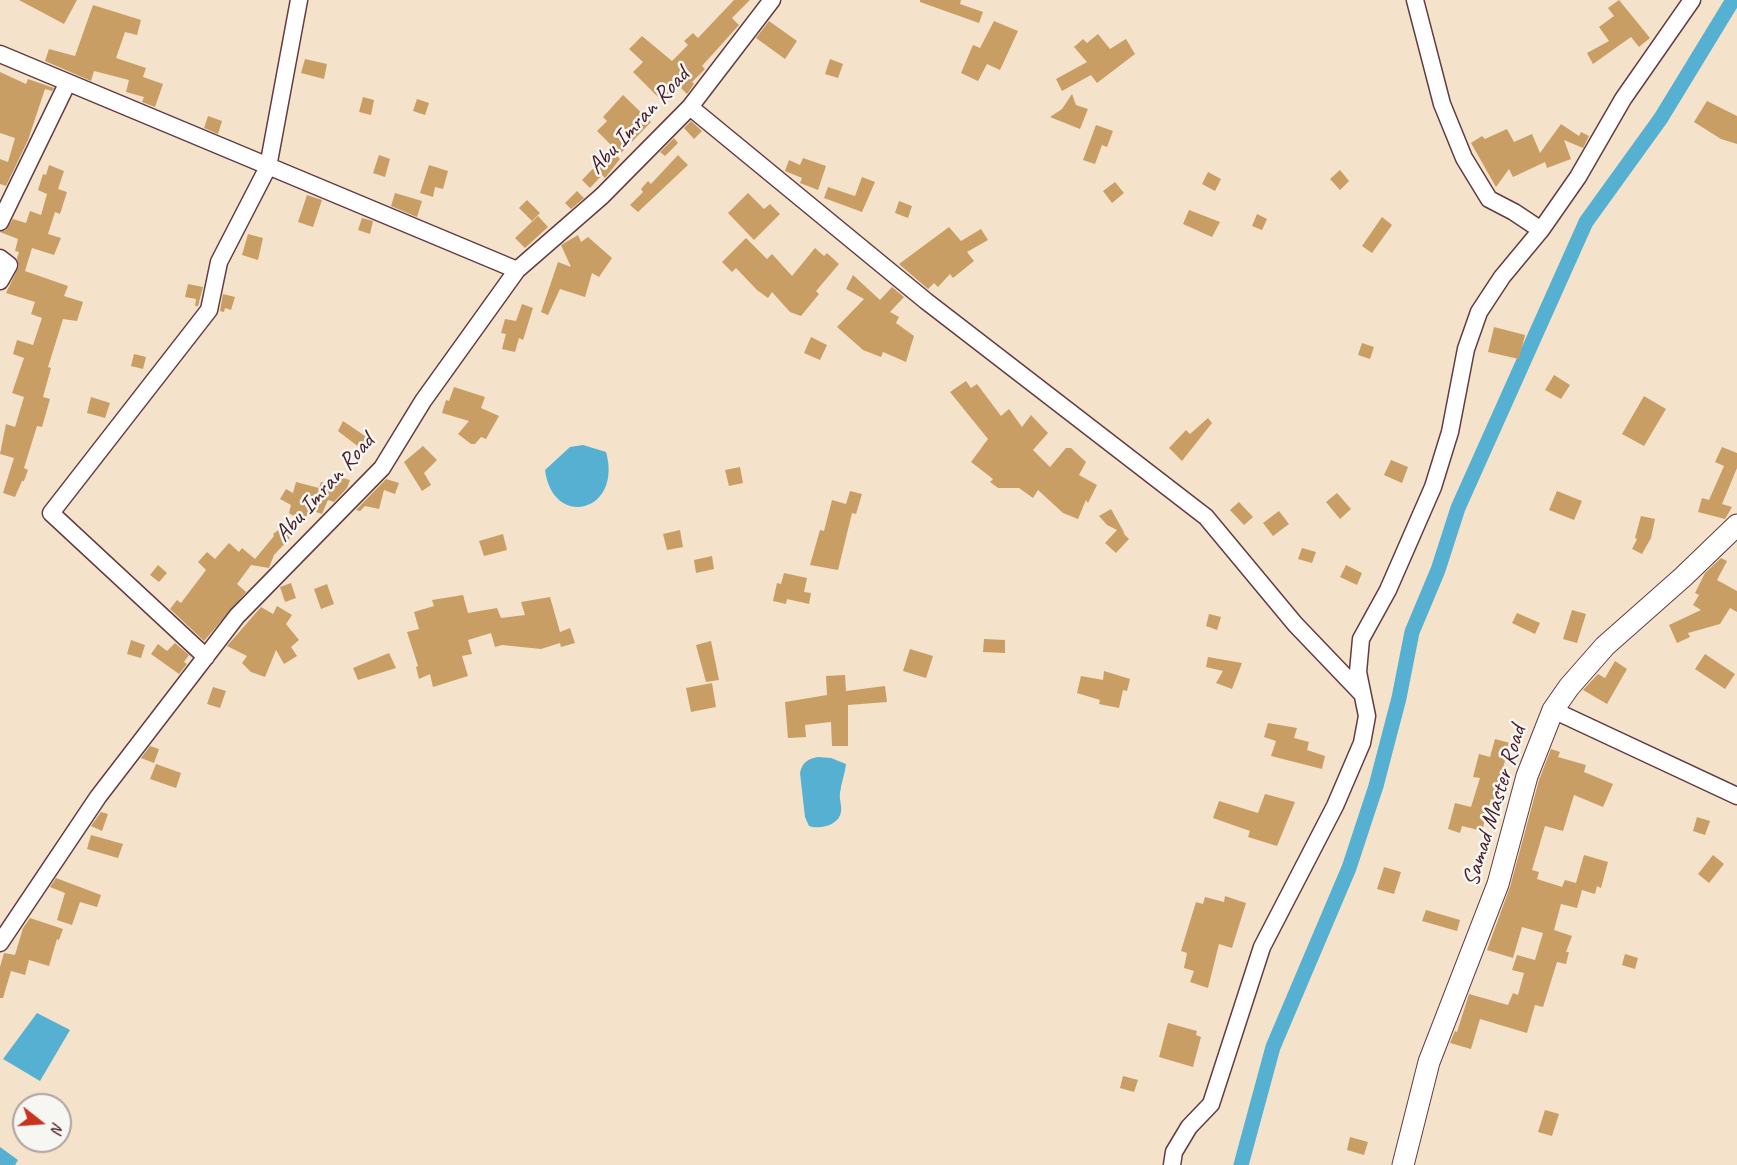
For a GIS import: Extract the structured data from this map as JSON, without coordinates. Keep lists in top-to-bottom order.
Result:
{
  "streets": {
    "street": ["Abu Imran Road", "Samad Master Road"]
  },
  "north": "right"
}
